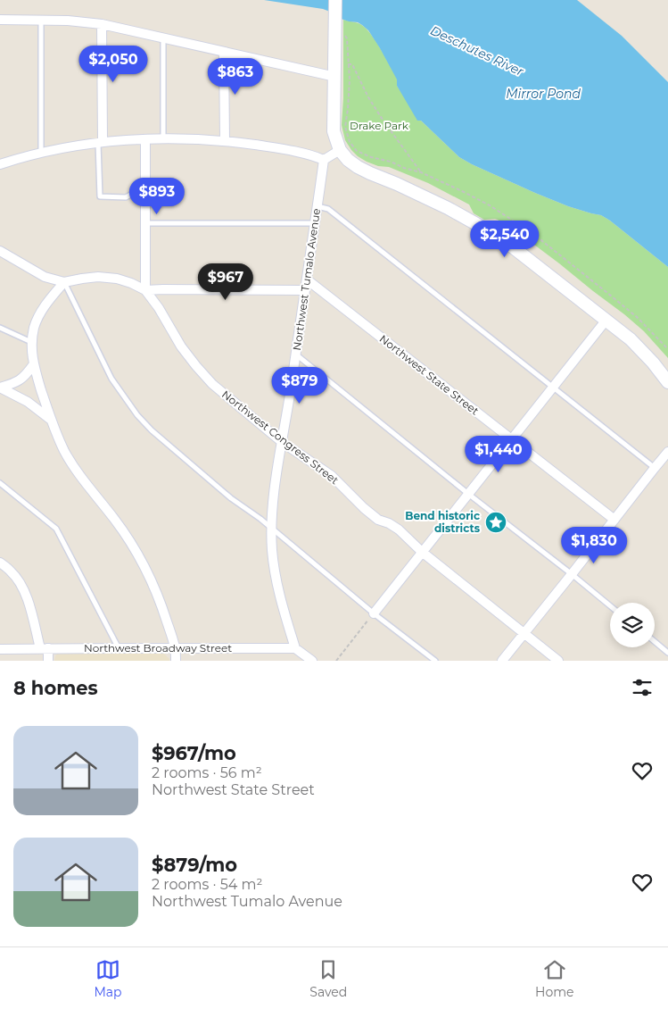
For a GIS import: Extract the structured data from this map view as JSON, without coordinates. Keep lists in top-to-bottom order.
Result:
{
  "streets": {
    "street": [
      "Northwest Tumalo Avenue",
      "Northwest State Street",
      "Northwest Congress Street",
      "Northwest Broadway Street"
    ]
  },
  "crossings": [
    ["Northwest Tumalo Avenue", "Northwest State Street"],
    ["Northwest Tumalo Avenue", "Northwest Congress Street"],
    ["Northwest Tumalo Avenue", "Northwest Broadway Street"]
  ],
  "water": ["Deschutes River", "Mirror Pond"],
  "parks": ["Drake Park"],
  "places": {
    "place": ["Bend historic districts"]
  },
  "page": {
    "price": [
      "$2,050",
      "$863",
      "$893",
      "$2,540",
      "$967",
      "$879",
      "$1,440",
      "$1,830"
    ],
    "heading": "8 homes",
    "list": [
      {
        "name": "$967/mo",
        "note": "2 rooms · 56 m² · Northwest State Street"
      },
      {
        "name": "$879/mo",
        "note": "2 rooms · 54 m² · Northwest Tumalo Avenue"
      }
    ],
    "tabs": ["Map", "Saved", "Home"]
  }
}
